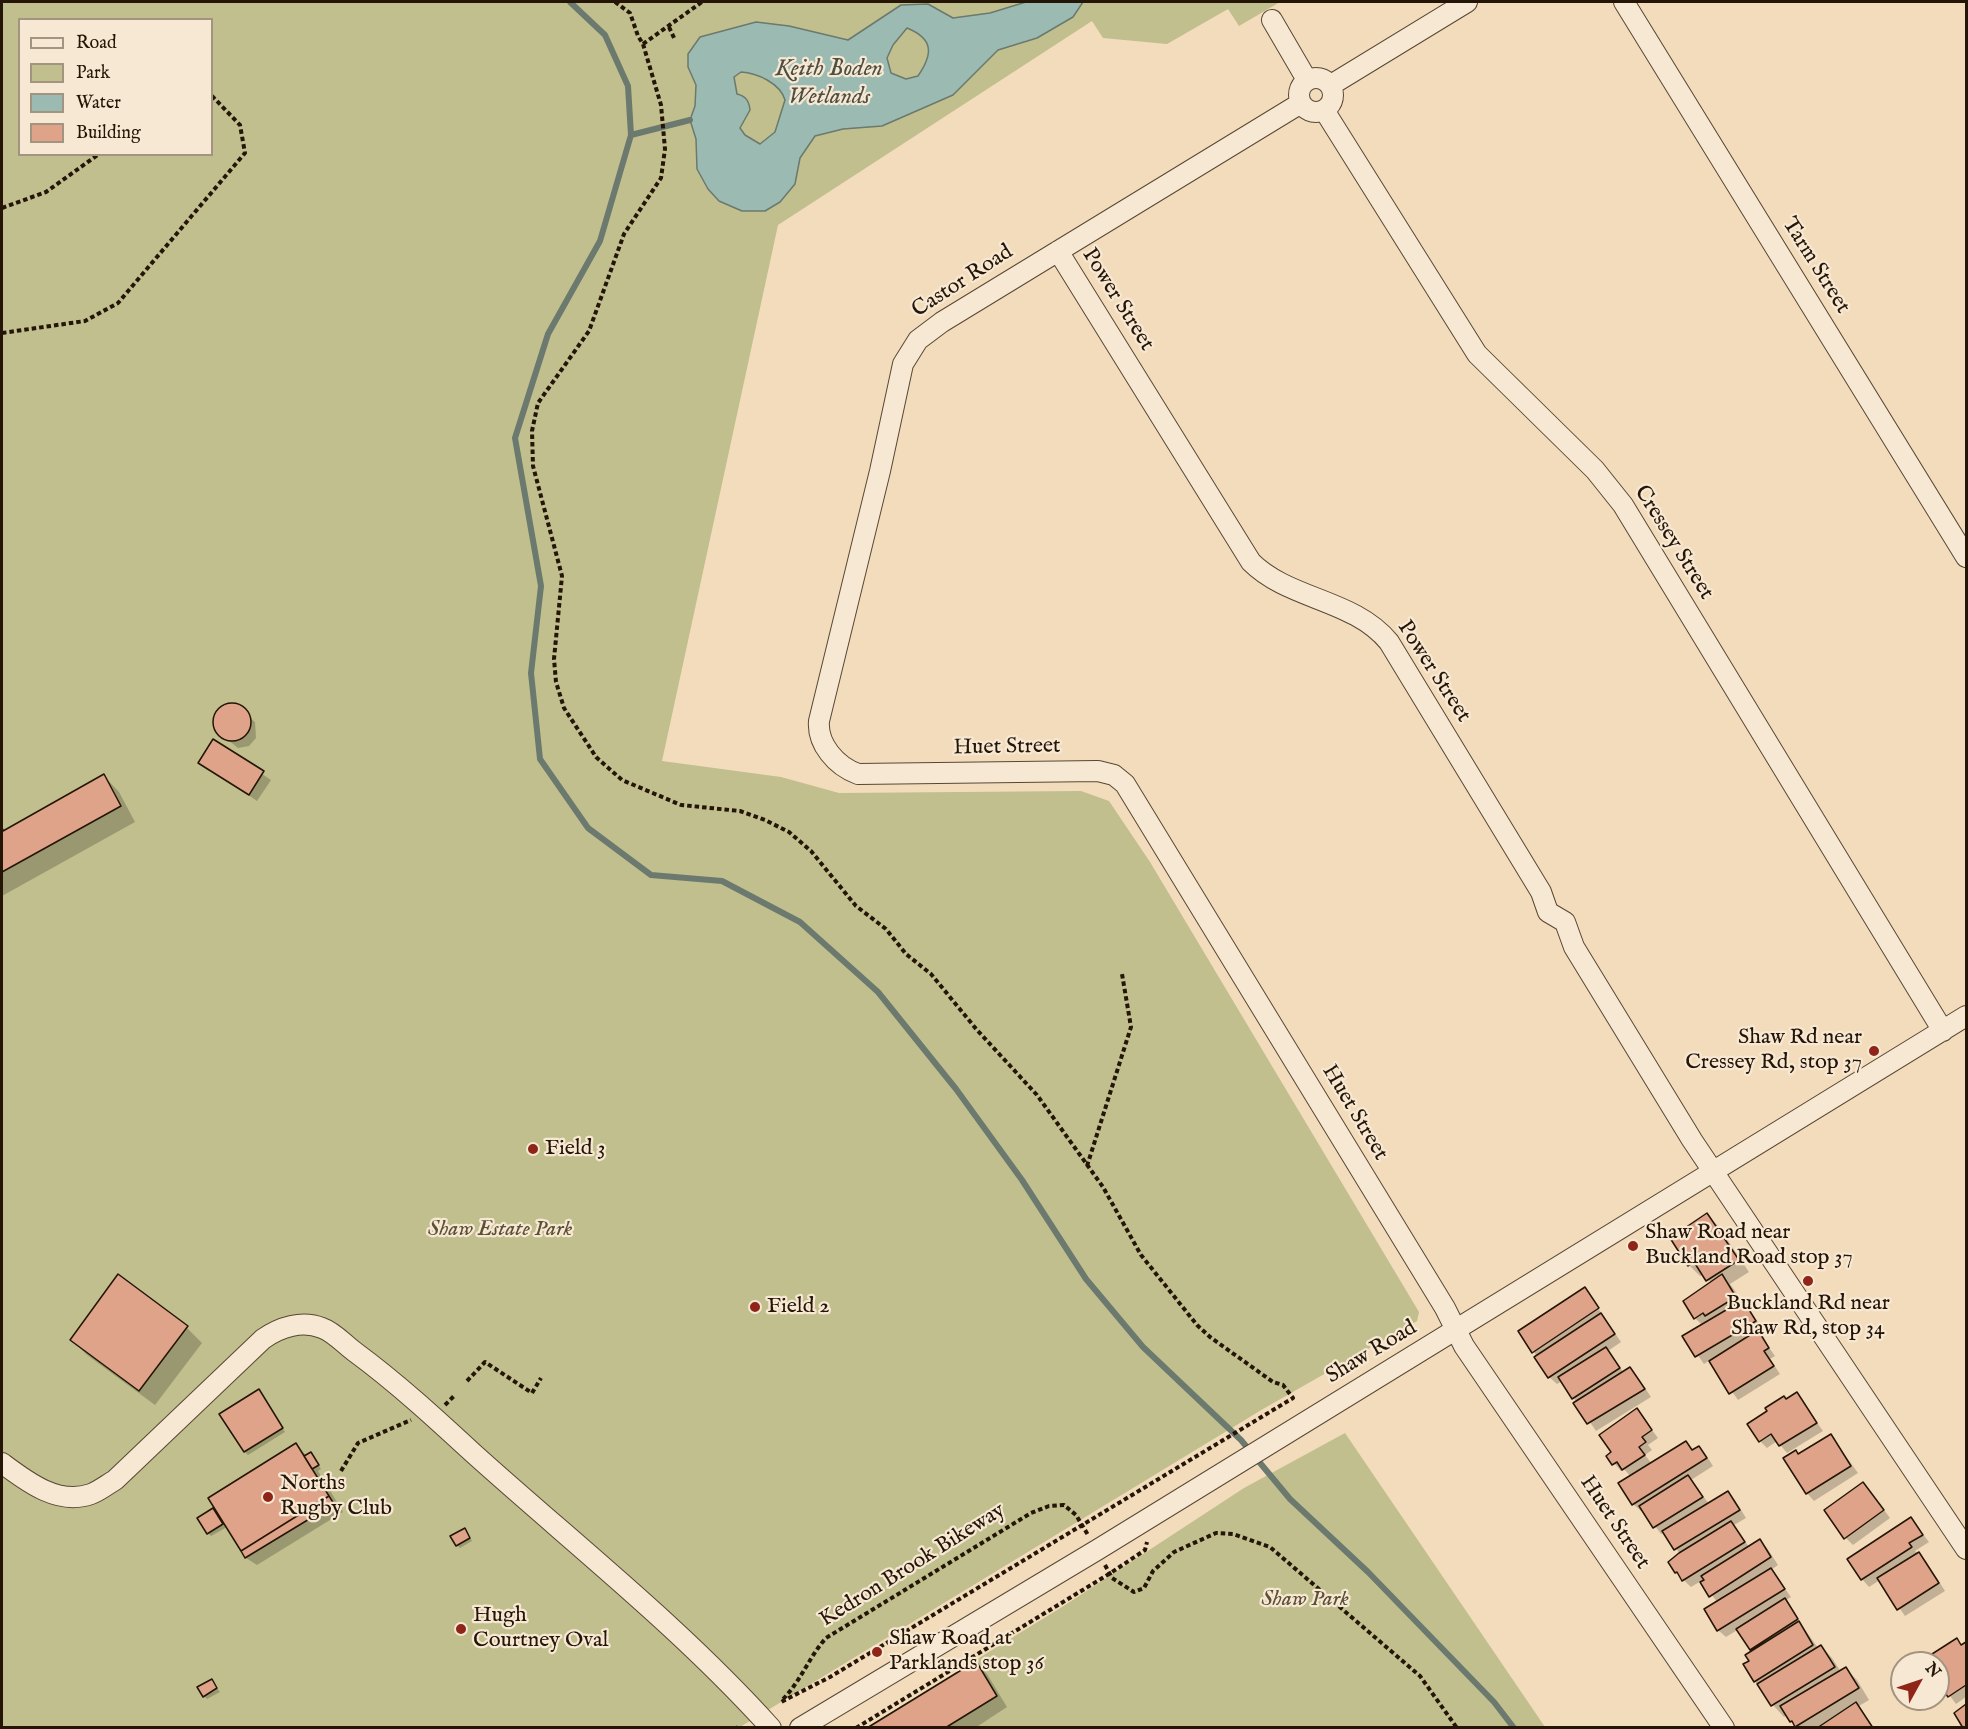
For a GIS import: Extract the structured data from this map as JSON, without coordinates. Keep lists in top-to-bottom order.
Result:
{
  "streets": {
    "street": [
      "Tarm Street",
      "Castor Road",
      "Power Street",
      "Cressey Street",
      "Huet Street",
      "Shaw Road"
    ],
    "path": ["Kedron Brook Bikeway"]
  },
  "crossings": [
    ["Castor Road", "Power Street"],
    ["Castor Road", "Cressey Street"],
    ["Castor Road", "Huet Street"],
    ["Power Street", "Shaw Road"],
    ["Cressey Street", "Shaw Road"],
    ["Huet Street", "Shaw Road"]
  ],
  "water": ["Keith Boden Wetlands"],
  "parks": ["Shaw Estate Park", "Shaw Park"],
  "places": [
    "Shaw Rd near Cressey Rd, stop 37",
    "Field 3",
    "Shaw Road near Buckland Road stop 37",
    "Buckland Rd near Shaw Rd, stop 34",
    "Field 2",
    "Norths Rugby Club",
    "Hugh Courtney Oval",
    "Shaw Road at Parklands stop 36"
  ],
  "legend": [
    "Road",
    "Park",
    "Water",
    "Building"
  ],
  "north": "top right"
}
